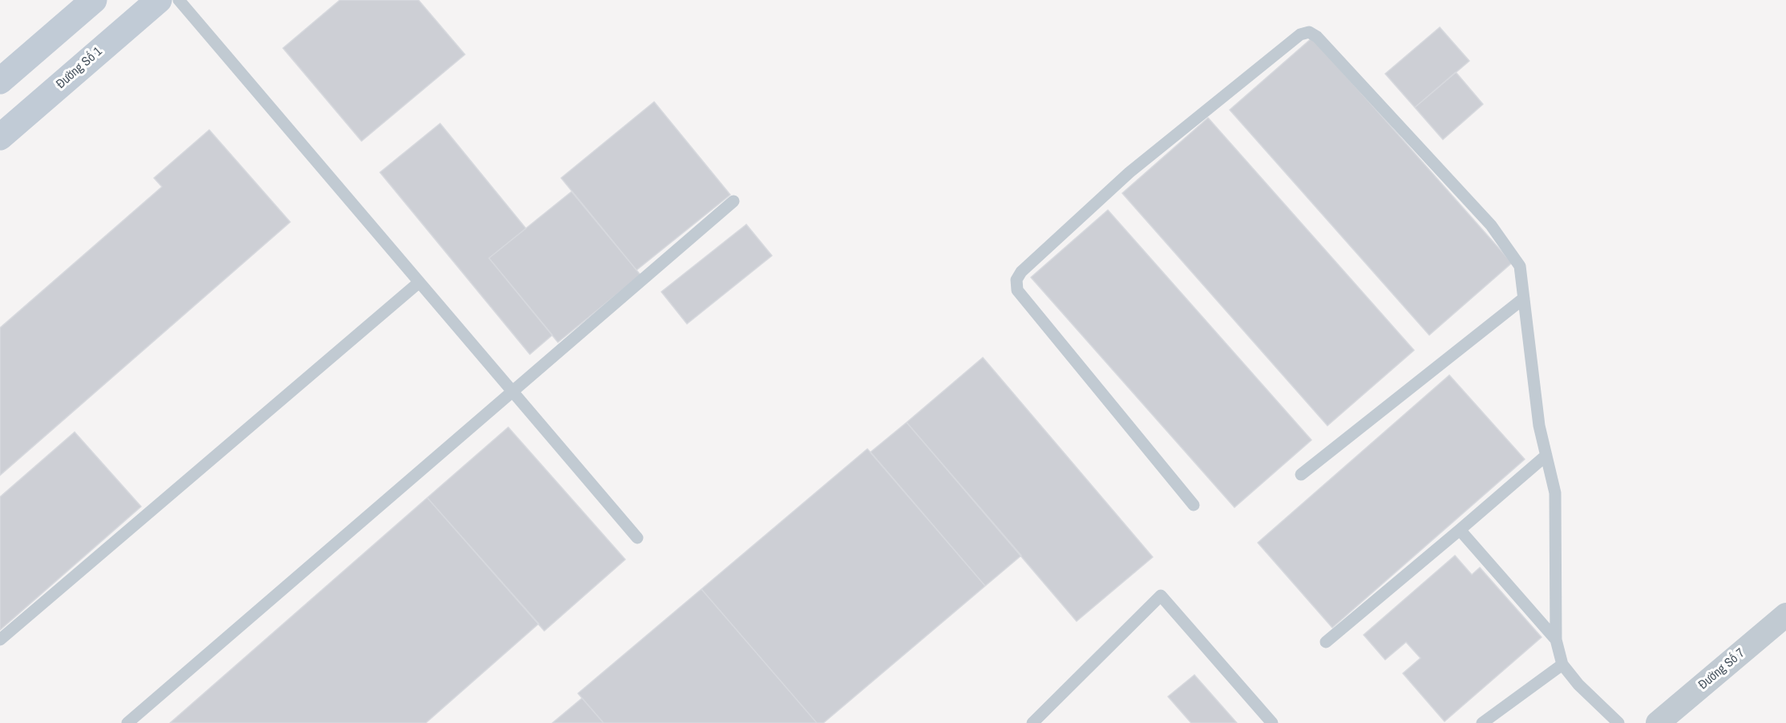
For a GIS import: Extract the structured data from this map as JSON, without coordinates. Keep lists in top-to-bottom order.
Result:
{
  "streets": {
    "street": ["Đường Số 1", "Đường Số 7"]
  }
}
